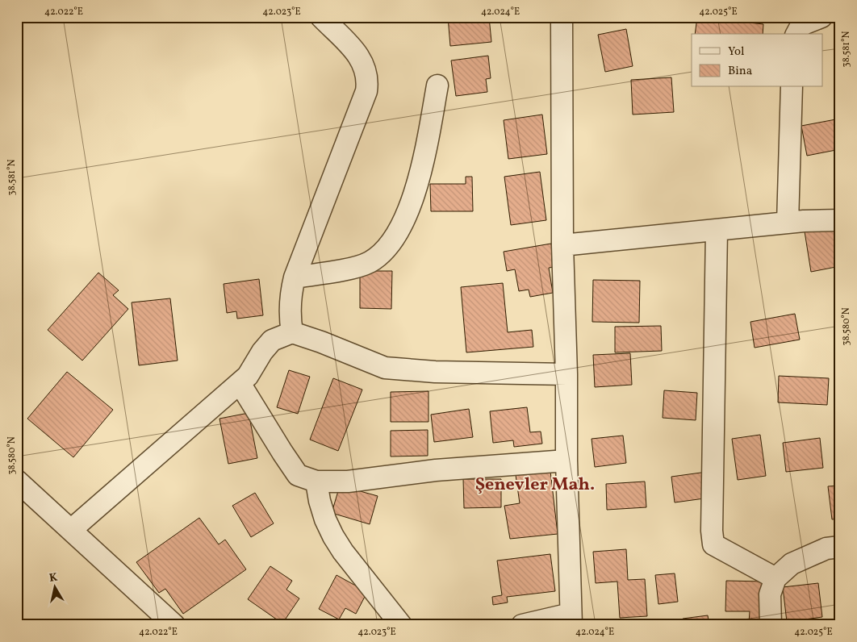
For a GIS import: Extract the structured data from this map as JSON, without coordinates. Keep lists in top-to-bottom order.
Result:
{
  "districts": ["Şenevler Mah."],
  "legend": ["Yol", "Bina"],
  "north": "top",
  "coordinates": [
    "42.022°E",
    "42.023°E",
    "42.024°E",
    "42.025°E",
    "38.581°N",
    "38.580°N"
  ]
}
